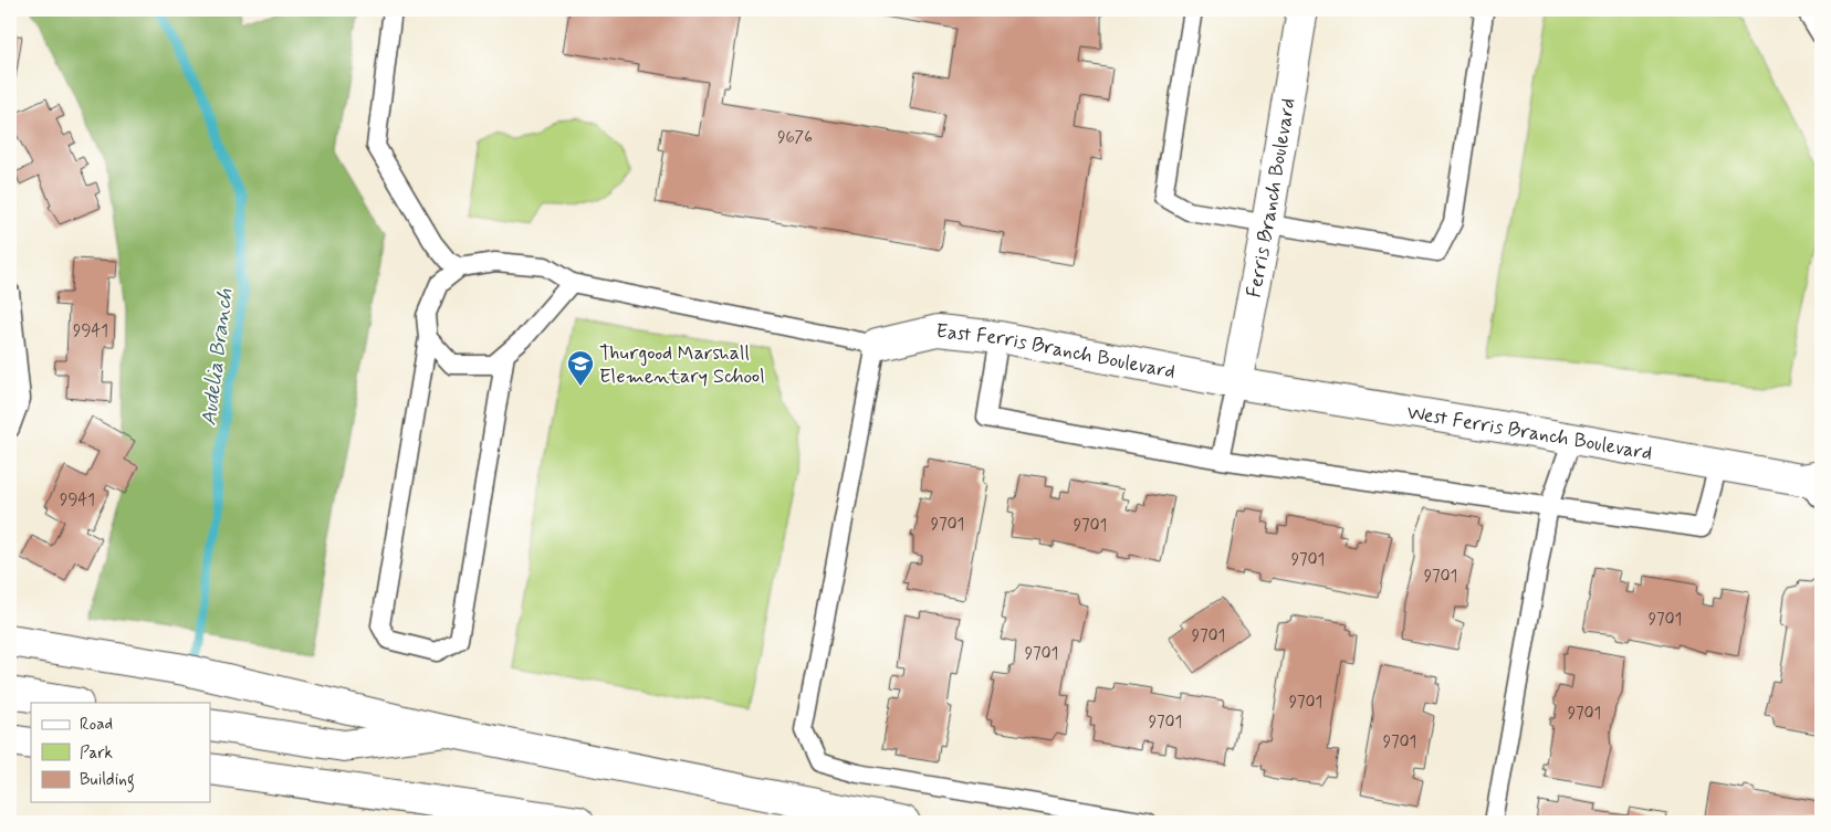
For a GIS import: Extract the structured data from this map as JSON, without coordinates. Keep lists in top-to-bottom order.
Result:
{
  "streets": {
    "main road": ["Ferris Branch Boulevard", "East Ferris Branch Boulevard", "West Ferris Branch Boulevard"]
  },
  "crossings": [
    ["Ferris Branch Boulevard", "East Ferris Branch Boulevard"],
    ["Ferris Branch Boulevard", "West Ferris Branch Boulevard"],
    ["East Ferris Branch Boulevard", "West Ferris Branch Boulevard"]
  ],
  "water": ["Audelia Branch"],
  "places": {
    "school or university": ["Thurgood Marshall Elementary School"]
  },
  "house_numbers": [
    "9676",
    "9941",
    "9941",
    "9701",
    "9701",
    "9701",
    "9701",
    "9701",
    "9701",
    "9701",
    "9701",
    "9701",
    "9701",
    "9701"
  ],
  "legend": ["Road", "Park", "Building"]
}
